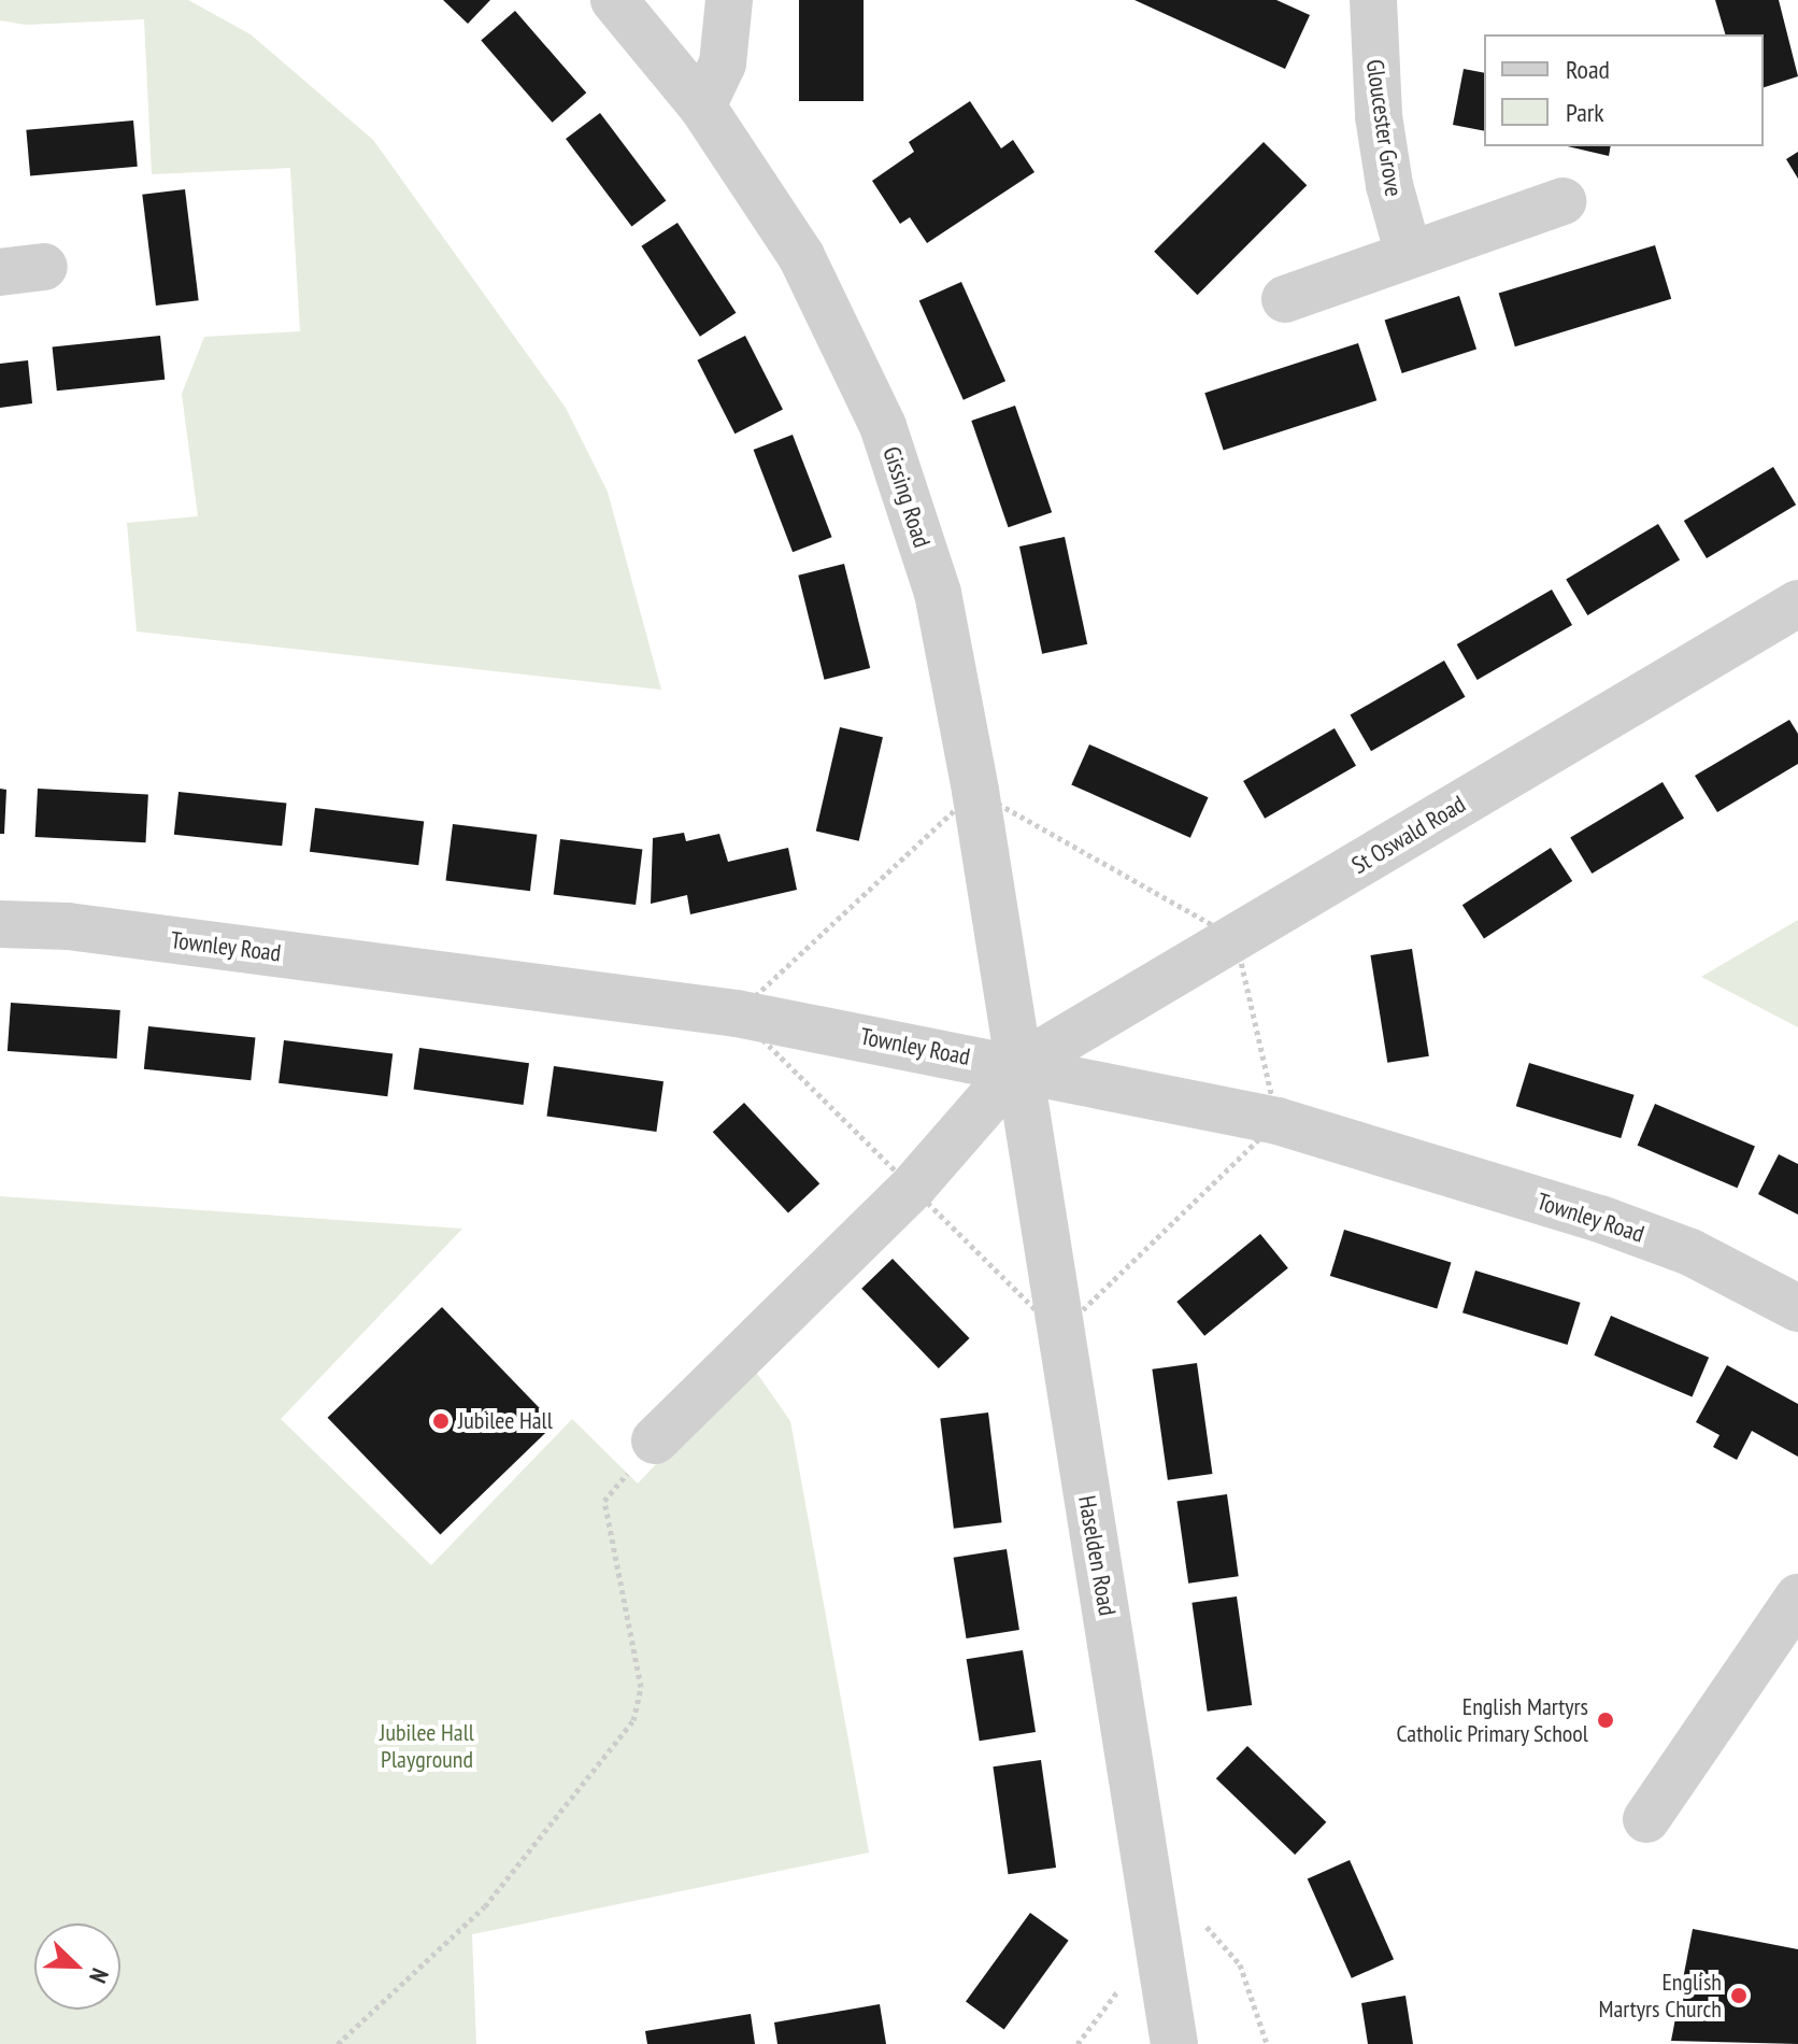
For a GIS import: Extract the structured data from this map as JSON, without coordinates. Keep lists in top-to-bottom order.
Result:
{
  "streets": {
    "street": [
      "Gloucester Grove",
      "Gissing Road",
      "St Oswald Road",
      "Townley Road",
      "Haselden Road"
    ]
  },
  "crossings": [
    ["Gissing Road", "St Oswald Road"],
    ["Gissing Road", "Townley Road"],
    ["Gissing Road", "Haselden Road"],
    ["St Oswald Road", "Townley Road"],
    ["St Oswald Road", "Haselden Road"],
    ["Townley Road", "Haselden Road"]
  ],
  "parks": ["Jubilee Hall Playground"],
  "places": ["Jubilee Hall", "English Martyrs Catholic Primary School", "English Martyrs Church"],
  "legend": ["Road", "Park"],
  "north": "bottom right"
}
